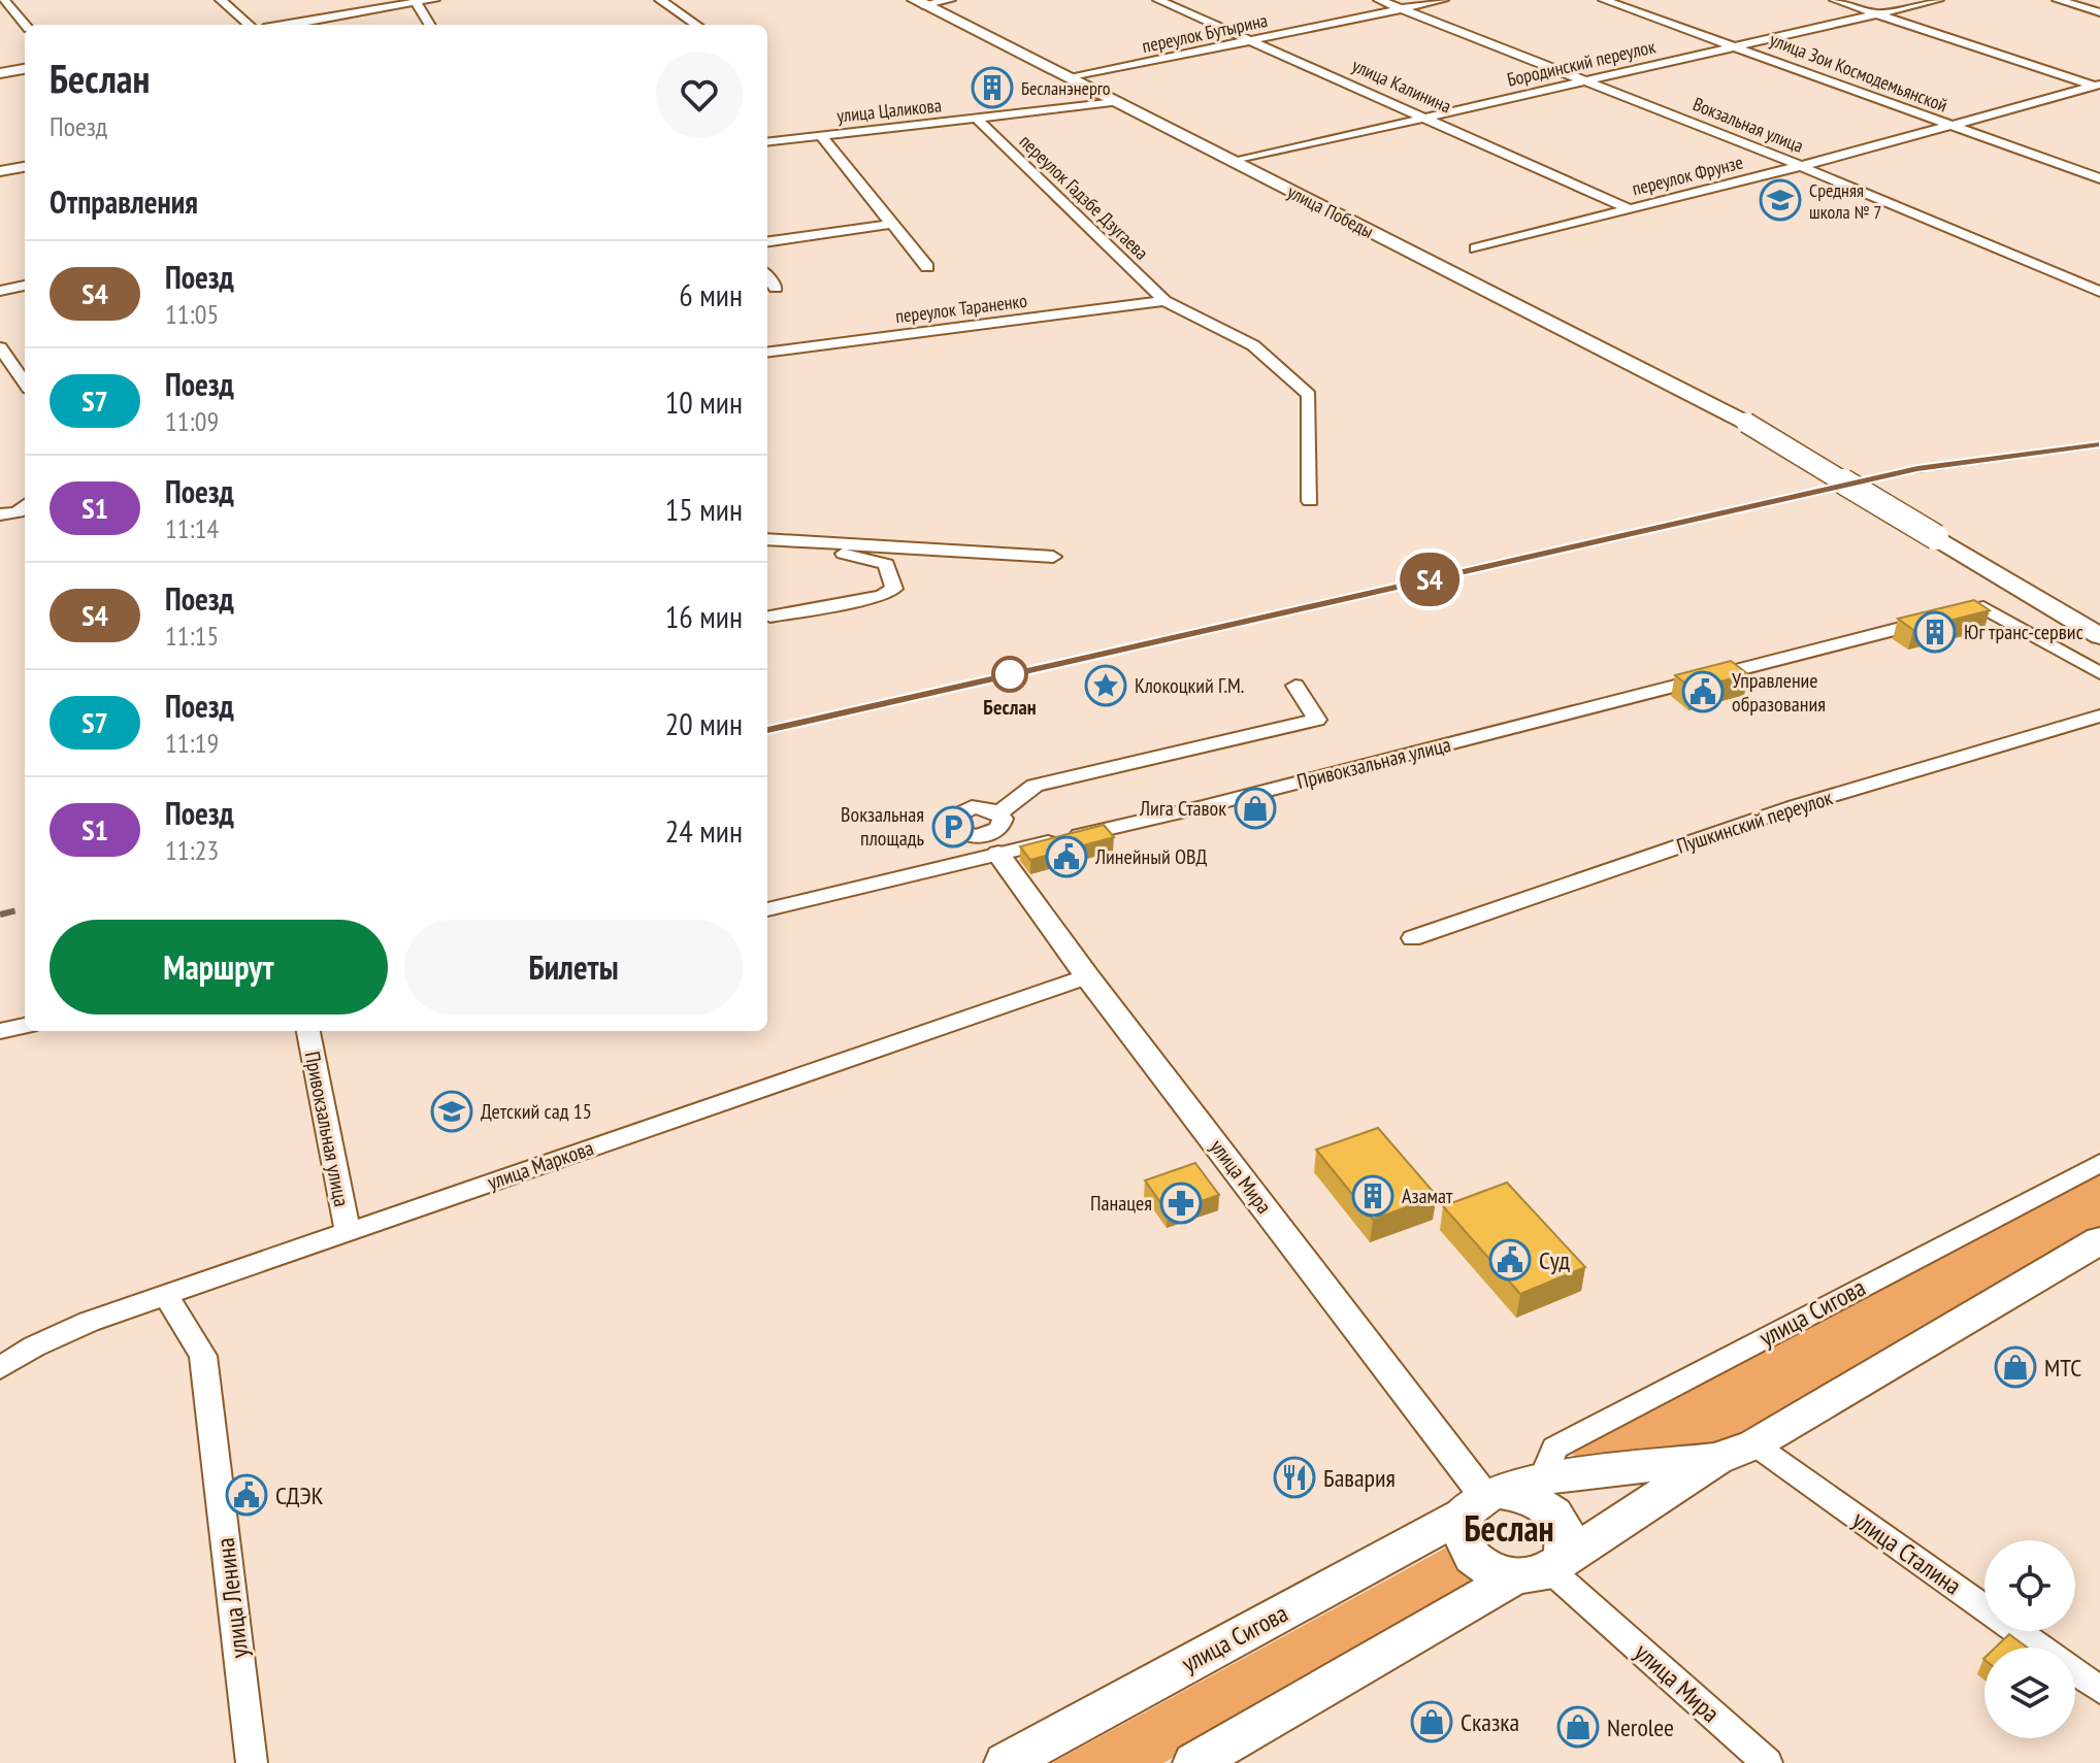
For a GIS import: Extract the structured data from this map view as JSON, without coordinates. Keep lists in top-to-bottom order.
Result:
{
  "streets": {
    "main road": ["улица Победы", "улица Сигова"],
    "street": [
      "переулок Бутырина",
      "Бородинский переулок",
      "улица Зои Космодемьянской",
      "улица Калинина",
      "улица Цаликова",
      "Вокзальная улица",
      "переулок Фрунзе",
      "переулок Гадзбе Дзугаева",
      "переулок Тараненко",
      "Привокзальная улица",
      "Пушкинский переулок",
      "улица Маркова",
      "улица Мира",
      "улица Сталина",
      "улица Ленина"
    ]
  },
  "crossings": [
    ["переулок Бутырина", "улица Калинина"],
    ["переулок Бутырина", "Вокзальная улица"],
    ["переулок Бутырина", "улица Победы"],
    ["Бородинский переулок", "улица Зои Космодемьянской"],
    ["Бородинский переулок", "улица Калинина"],
    ["Бородинский переулок", "Вокзальная улица"],
    ["Бородинский переулок", "улица Победы"],
    ["улица Зои Космодемьянской", "переулок Фрунзе"],
    ["улица Калинина", "переулок Фрунзе"],
    ["улица Цаликова", "переулок Гадзбе Дзугаева"],
    ["улица Цаликова", "улица Победы"],
    ["Вокзальная улица", "переулок Фрунзе"],
    ["переулок Гадзбе Дзугаева", "переулок Тараненко"],
    ["Привокзальная улица", "улица Маркова"],
    ["Привокзальная улица", "улица Мира"],
    ["улица Маркова", "улица Мира"],
    ["улица Маркова", "улица Ленина"],
    ["улица Мира", "улица Сигова"],
    ["улица Сигова", "улица Сталина"]
  ],
  "districts": ["Беслан"],
  "places": {
    "building": ["Бесланэнерго", "Юг транс-сервис", "Азамат"],
    "school or university": ["Средняя школа № 7", "Детский сад 15"],
    "other": ["Беслан"],
    "place": ["Клокоцкий Г.М."],
    "public building": [
      "Управление образования",
      "Линейный ОВД",
      "Суд",
      "СДЭК"
    ],
    "shop": [
      "Лига Ставок",
      "МТС",
      "Сказка",
      "Nerolee"
    ],
    "parking": ["Вокзальная площадь"],
    "pharmacy": ["Панацея"],
    "restaurant": ["Бавария"]
  },
  "page": {
    "on_map": "S4",
    "heading": [
      ["Беслан", "Поезд"],
      "Отправления"
    ],
    "list": [
      {
        "mark": "S4",
        "name": "Поезд",
        "note": "11:05",
        "value": "6 мин"
      },
      {
        "mark": "S7",
        "name": "Поезд",
        "note": "11:09",
        "value": "10 мин"
      },
      {
        "mark": "S1",
        "name": "Поезд",
        "note": "11:14",
        "value": "15 мин"
      },
      {
        "mark": "S4",
        "name": "Поезд",
        "note": "11:15",
        "value": "16 мин"
      },
      {
        "mark": "S7",
        "name": "Поезд",
        "note": "11:19",
        "value": "20 мин"
      },
      {
        "mark": "S1",
        "name": "Поезд",
        "note": "11:23",
        "value": "24 мин"
      }
    ],
    "buttons": ["Маршрут", "Билеты"]
  }
}
